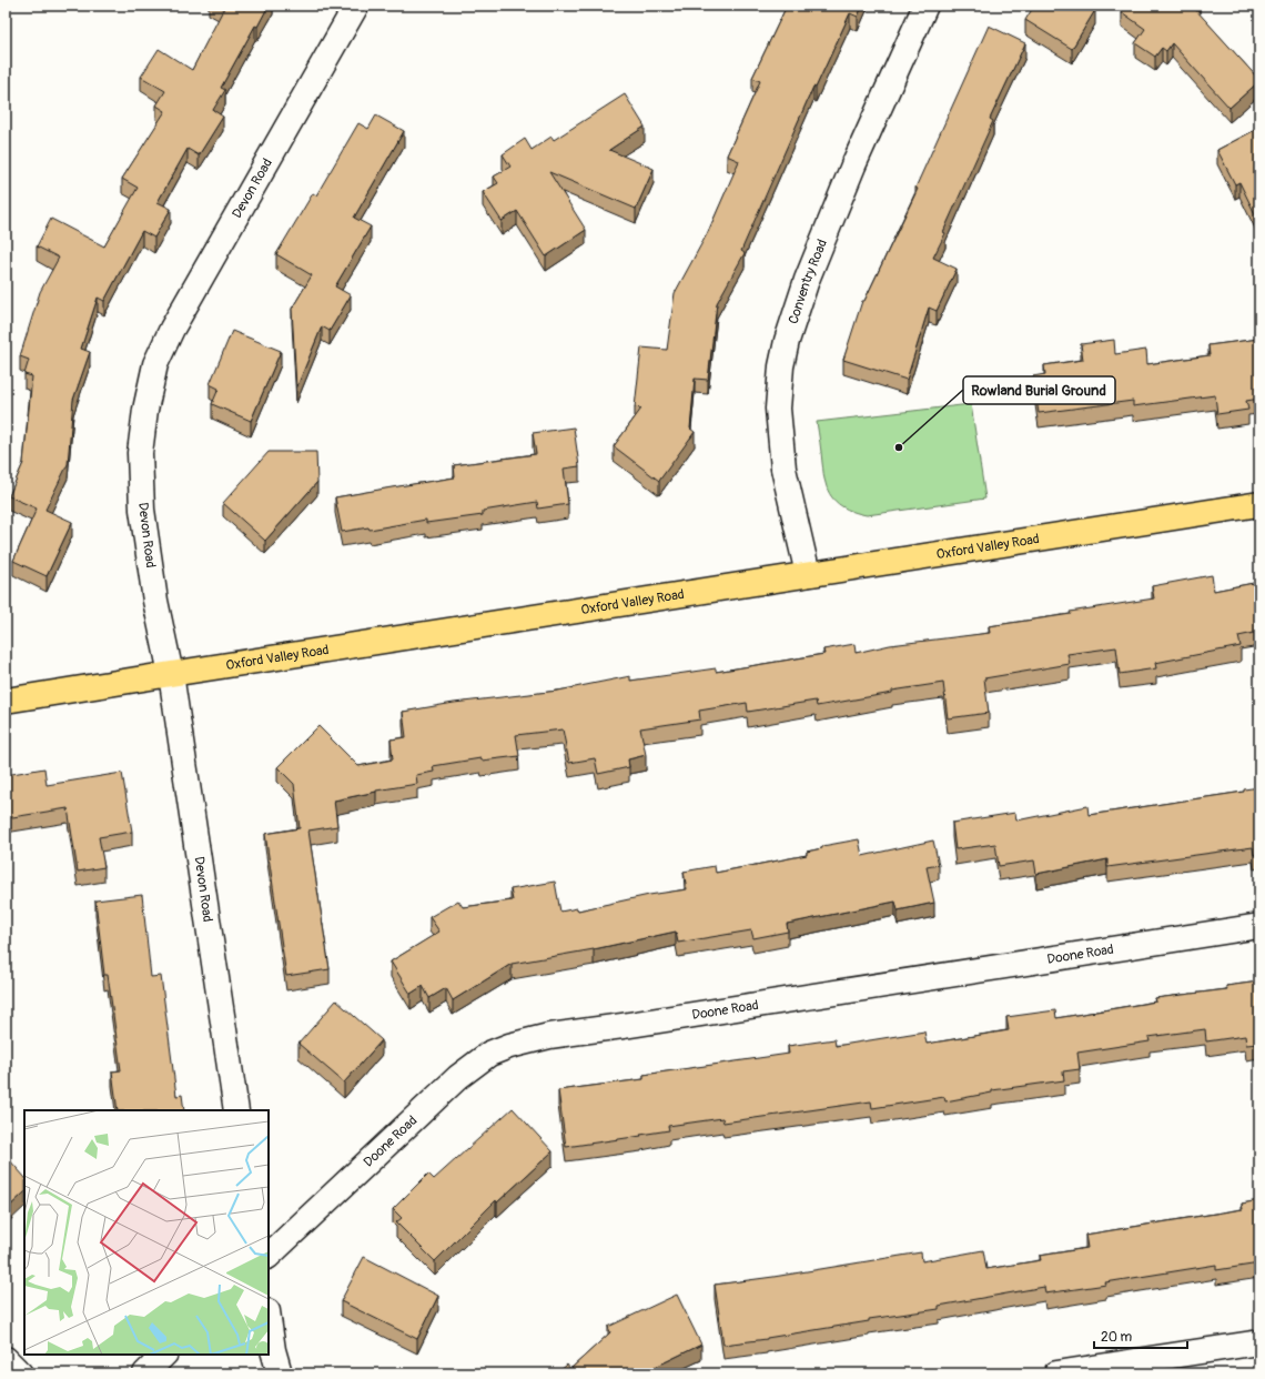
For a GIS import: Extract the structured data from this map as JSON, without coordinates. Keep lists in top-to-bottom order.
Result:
{
  "streets": {
    "main road": ["Oxford Valley Road"],
    "street": ["Devon Road", "Conventry Road", "Doone Road"]
  },
  "crossings": [
    ["Devon Road", "Oxford Valley Road"],
    ["Conventry Road", "Oxford Valley Road"]
  ],
  "places": ["Rowland Burial Ground"],
  "scale_bar": "20 m"
}
